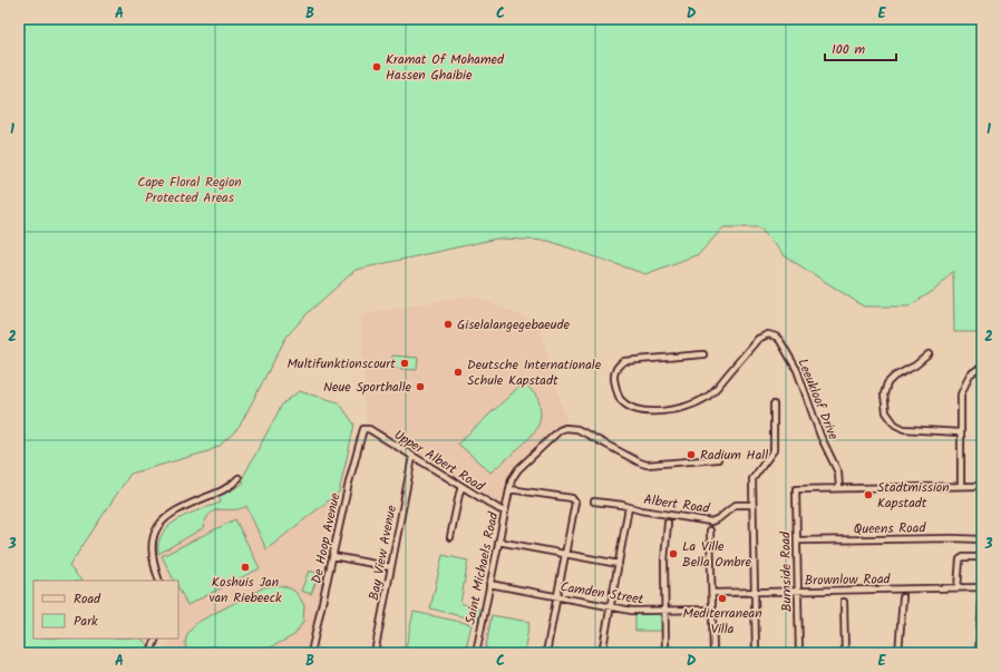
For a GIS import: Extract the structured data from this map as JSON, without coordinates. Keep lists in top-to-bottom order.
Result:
{
  "streets": {
    "street": [
      "Leeukloof Drive",
      "Upper Albert Road",
      "Albert Road",
      "Queens Road",
      "De Hoop Avenue",
      "Bay View Avenue",
      "Saint Michaels Road",
      "Burnside Road",
      "Brownlow Road",
      "Camden Street"
    ]
  },
  "crossings": [
    ["Leeukloof Drive", "Burnside Road"],
    ["Upper Albert Road", "De Hoop Avenue"],
    ["Upper Albert Road", "Bay View Avenue"],
    ["Upper Albert Road", "Saint Michaels Road"],
    ["Queens Road", "Burnside Road"],
    ["Saint Michaels Road", "Camden Street"],
    ["Burnside Road", "Brownlow Road"]
  ],
  "parks": ["Cape Floral Region Protected Areas"],
  "places": [
    "Kramat Of Mohamed Hassen Ghaibie",
    "Giselalangegebaeude",
    "Multifunktionscourt",
    "Deutsche Internationale Schule Kapstadt",
    "Neue Sporthalle",
    "Radium Hall",
    "Stadtmission Kapstadt",
    "La Ville Bella Ombre",
    "Koshuis Jan van Riebeeck",
    "Mediterranean Villa"
  ],
  "legend": ["Road", "Park"],
  "scale_bar": "100 m",
  "grid": {
    "columns": [
      "A",
      "B",
      "C",
      "D",
      "E"
    ],
    "rows": ["1", "2", "3"]
  }
}
